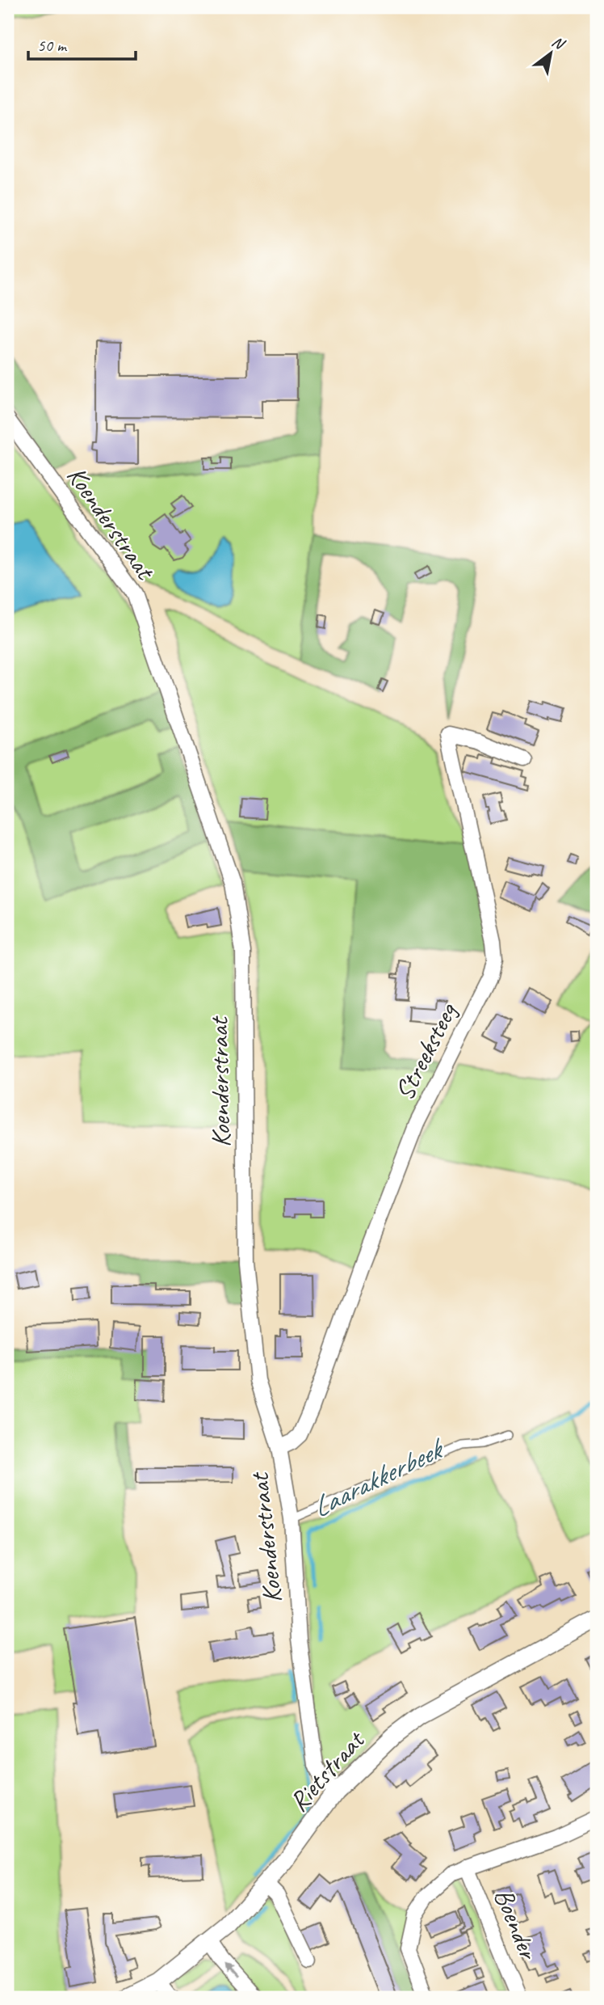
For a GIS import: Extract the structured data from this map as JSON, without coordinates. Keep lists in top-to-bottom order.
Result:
{
  "streets": {
    "street": [
      "Koenderstraat",
      "Streeksteeg",
      "Rietstraat",
      "Boender"
    ]
  },
  "crossings": [
    ["Koenderstraat", "Streeksteeg"],
    ["Koenderstraat", "Rietstraat"]
  ],
  "water": ["Laarakkerbeek"],
  "scale_bar": "50 m",
  "north": "top right"
}
